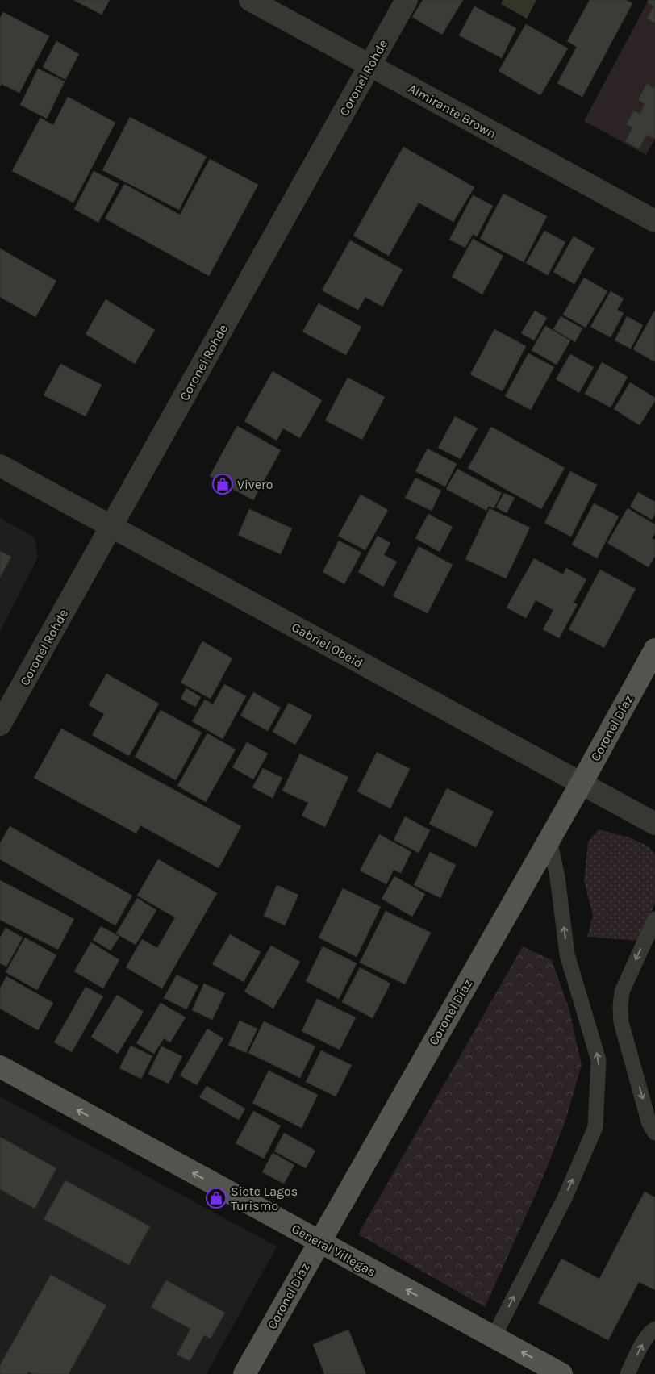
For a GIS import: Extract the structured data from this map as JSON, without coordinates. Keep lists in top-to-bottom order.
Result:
{
  "streets": {
    "main road": ["Coronel Díaz", "General Villegas"],
    "street": ["Coronel Rohde", "Almirante Brown", "Gabriel Obeid"]
  },
  "crossings": [
    ["Coronel Rohde", "Almirante Brown"],
    ["Coronel Rohde", "Gabriel Obeid"],
    ["Gabriel Obeid", "Coronel Díaz"],
    ["Coronel Díaz", "General Villegas"]
  ],
  "one_way": ["General Villegas"],
  "places": {
    "shop": ["Vivero", "Siete Lagos Turismo"]
  }
}
